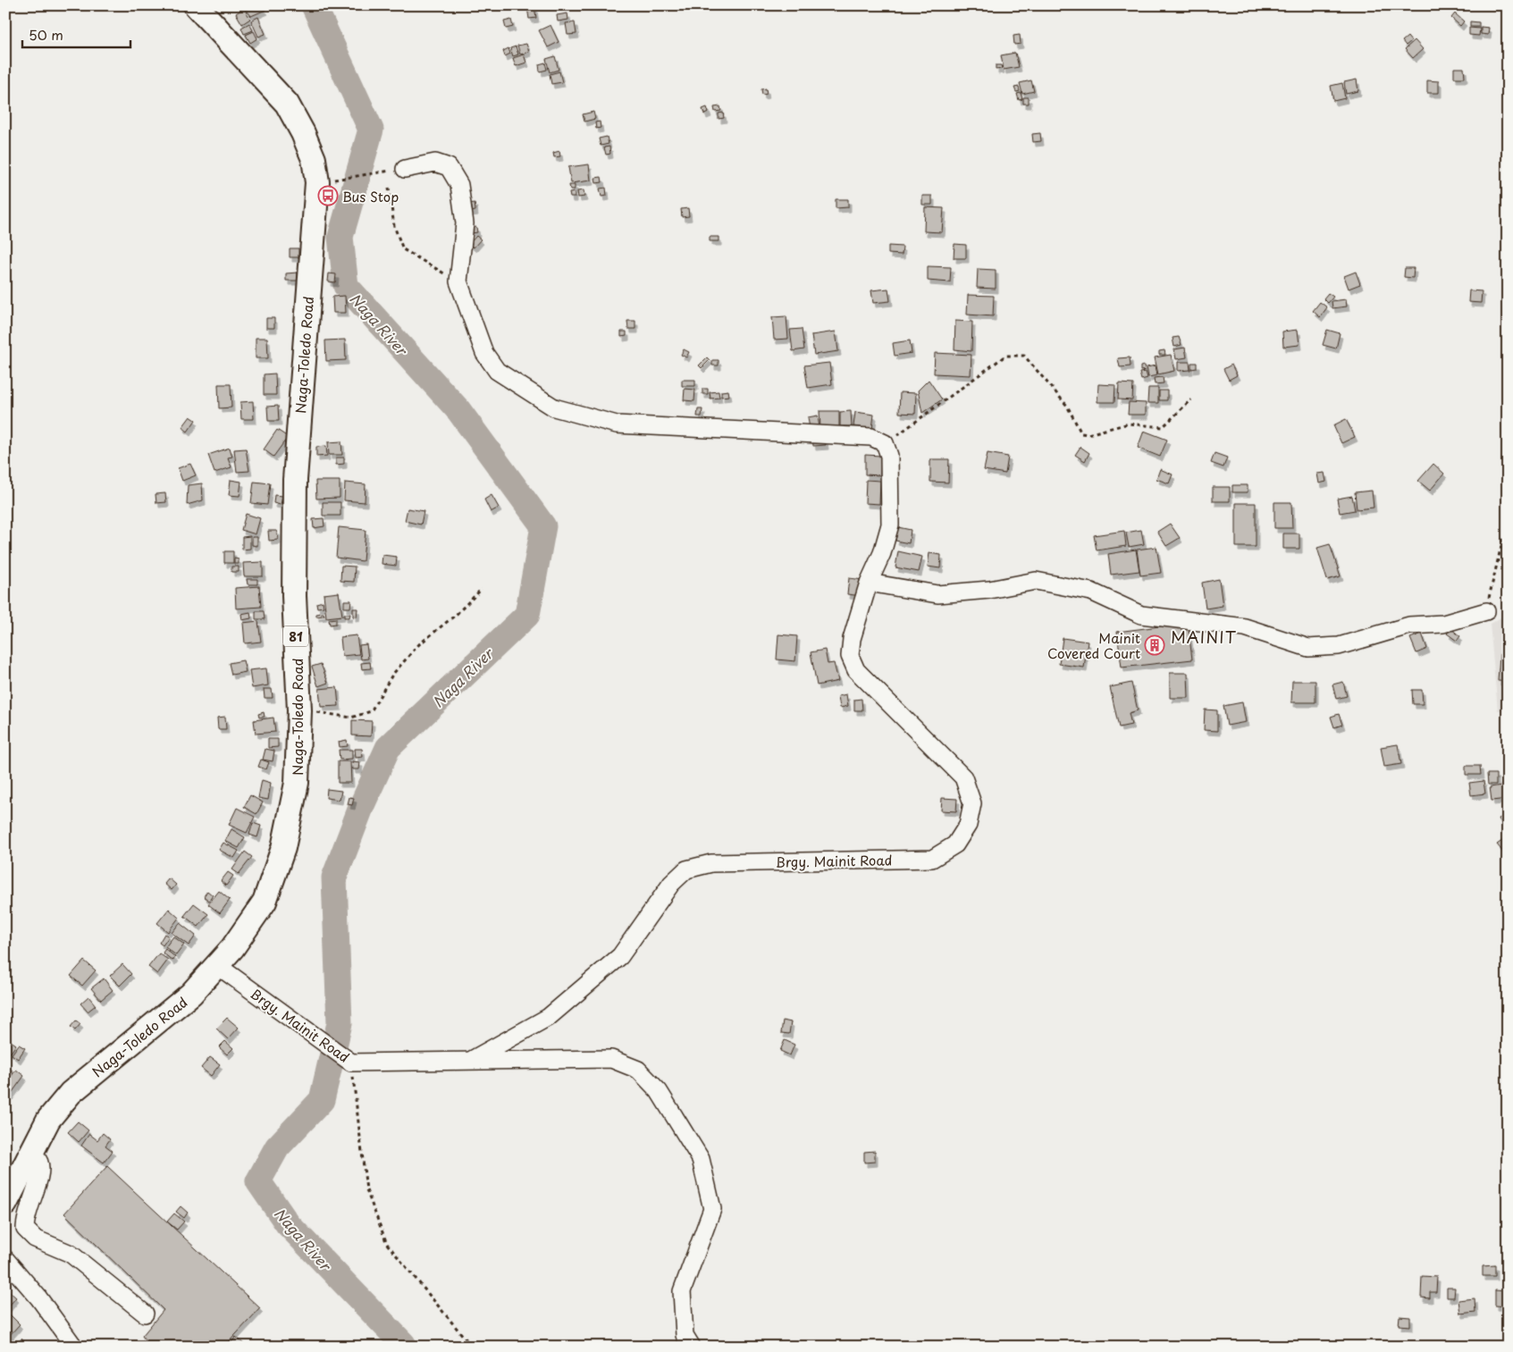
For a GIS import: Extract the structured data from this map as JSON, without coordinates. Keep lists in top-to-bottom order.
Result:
{
  "streets": {
    "highway": ["Naga-Toledo Road", "81"],
    "street": ["Brgy. Mainit Road"]
  },
  "crossings": [
    ["Naga-Toledo Road", "Brgy. Mainit Road"]
  ],
  "districts": ["MAINIT"],
  "water": ["Naga River"],
  "places": {
    "bus stop": ["Bus Stop"],
    "building": ["Mainit Covered Court"]
  },
  "scale_bar": "50 m"
}
